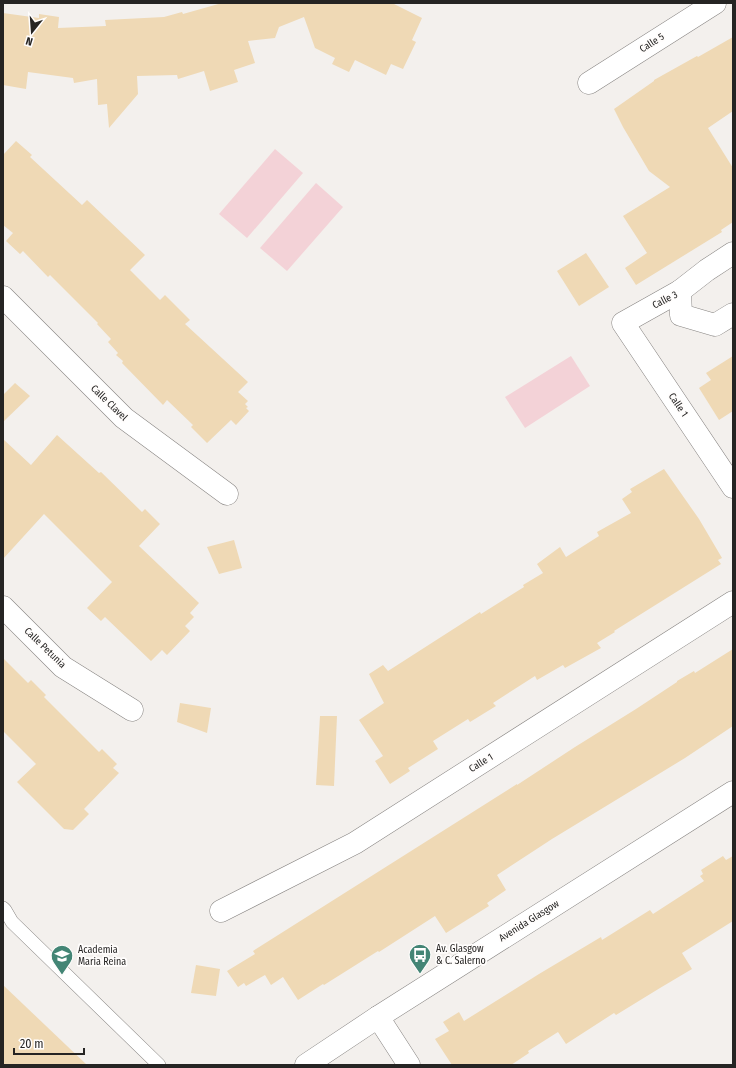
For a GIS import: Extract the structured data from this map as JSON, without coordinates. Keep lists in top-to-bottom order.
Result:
{
  "streets": {
    "street": [
      "Calle 5",
      "Calle 3",
      "Calle Clavel",
      "Calle 1",
      "Calle Petunia",
      "Avenida Glasgow"
    ]
  },
  "crossings": [
    ["Calle 3", "Calle 1"]
  ],
  "places": {
    "bus stop": ["Av. Glasgow & C. Salerno"],
    "school or university": ["Academia Maria Reina"]
  },
  "scale_bar": "20 m",
  "north": "bottom"
}
